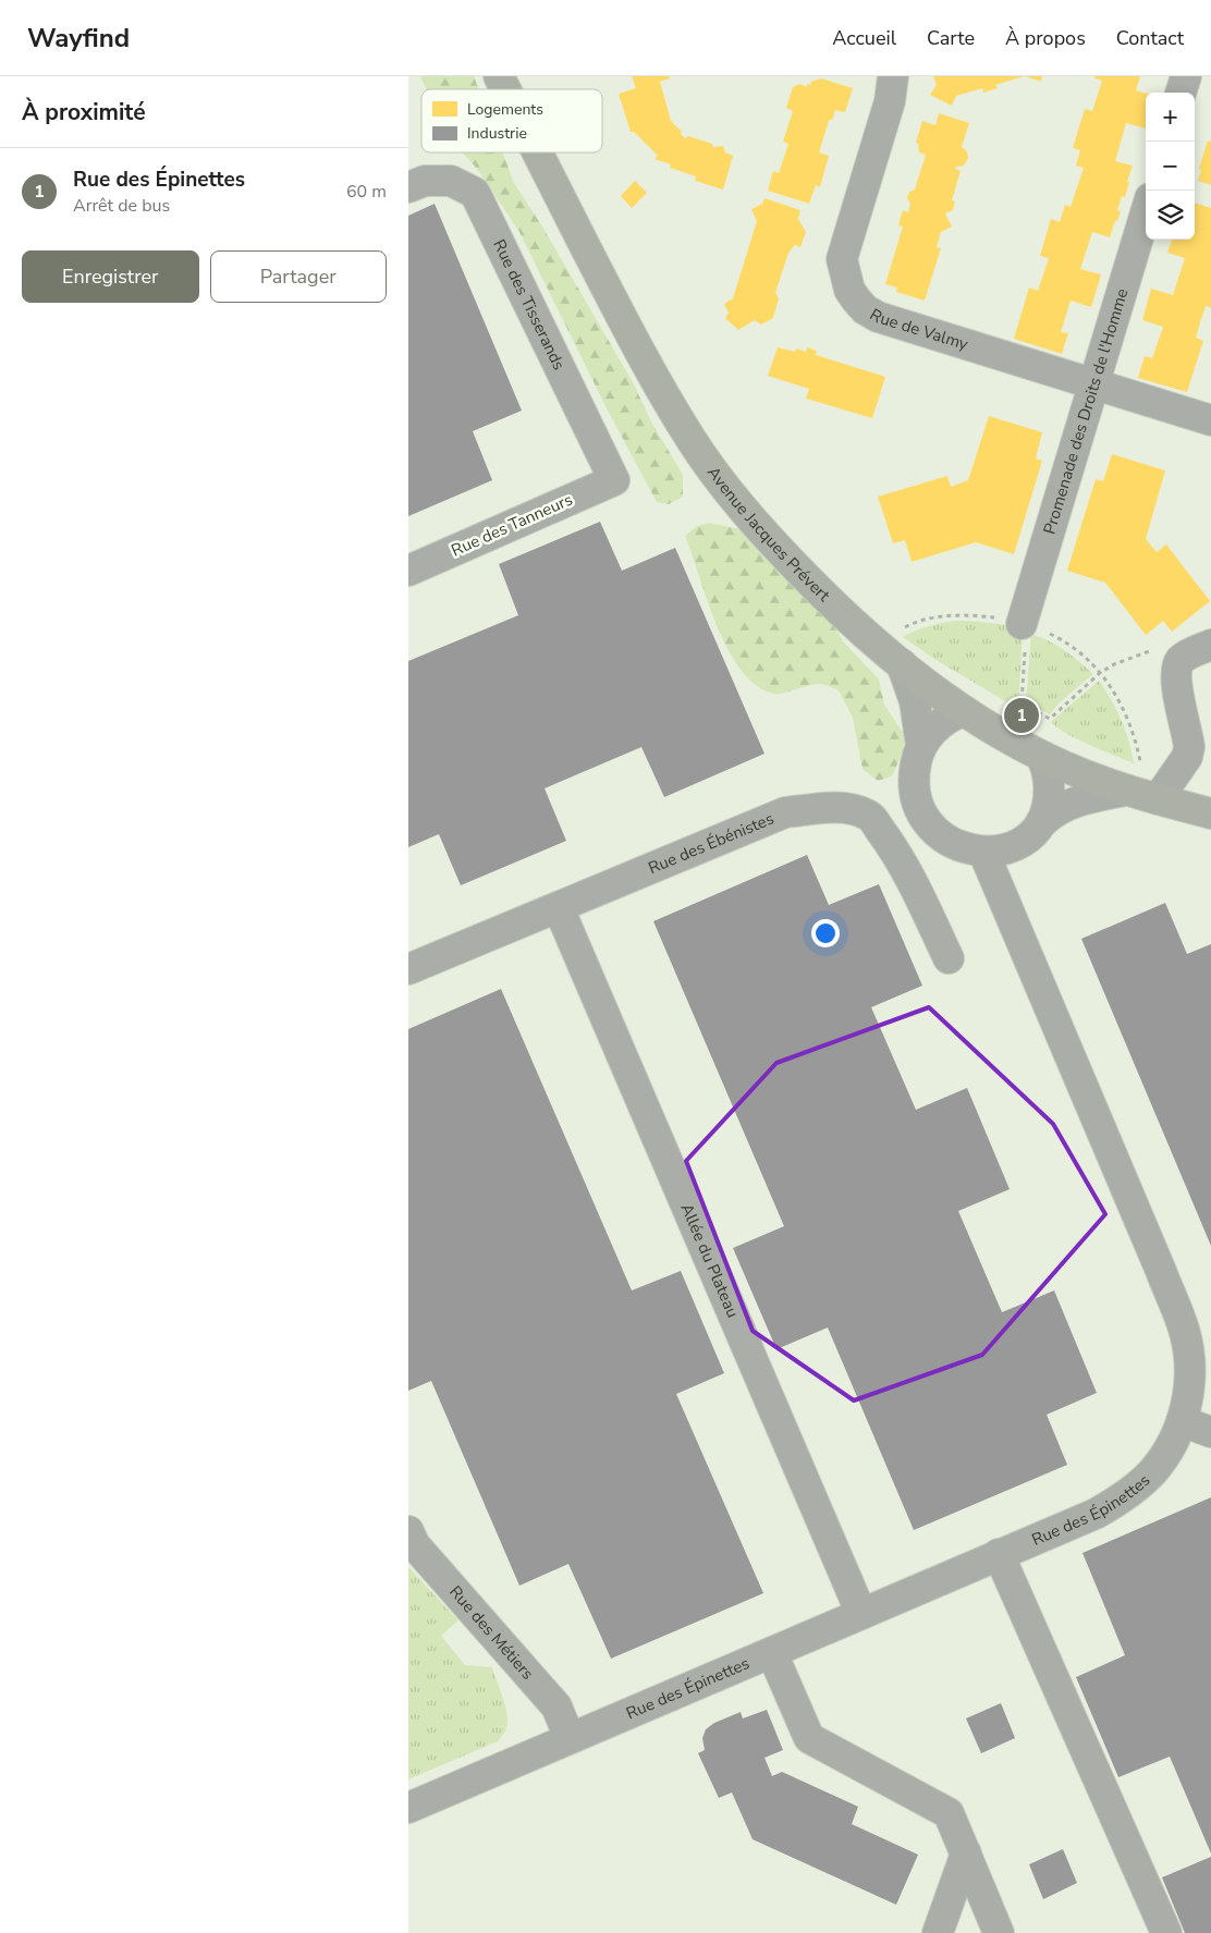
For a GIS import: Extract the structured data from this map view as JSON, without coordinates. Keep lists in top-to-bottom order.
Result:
{
  "streets": {
    "main road": ["Avenue Jacques Prévert"],
    "street": [
      "Rue des Tisserands",
      "Rue de Valmy",
      "Promenade des Droits de l'Homme",
      "Rue des Tanneurs",
      "Rue des Ébénistes",
      "Allée du Plateau",
      "Rue des Épinettes",
      "Rue des Métiers"
    ]
  },
  "crossings": [
    ["Rue des Tisserands", "Rue des Tanneurs"],
    ["Rue de Valmy", "Promenade des Droits de l'Homme"],
    ["Avenue Jacques Prévert", "Rue des Épinettes"],
    ["Rue des Ébénistes", "Allée du Plateau"],
    ["Allée du Plateau", "Rue des Épinettes"],
    ["Rue des Épinettes", "Rue des Métiers"]
  ],
  "legend": ["Logements", "Industrie"],
  "page": {
    "header": "Wayfind",
    "nav": [
      "Accueil",
      "Carte",
      "À propos",
      "Contact"
    ],
    "heading": "À proximité",
    "map_buttons": ["+", "−"],
    "list": [
      {
        "mark": "1",
        "name": "Rue des Épinettes",
        "note": "Arrêt de bus",
        "value": "60 m"
      }
    ],
    "buttons": ["Enregistrer", "Partager"],
    "pins": "1"
  }
}
